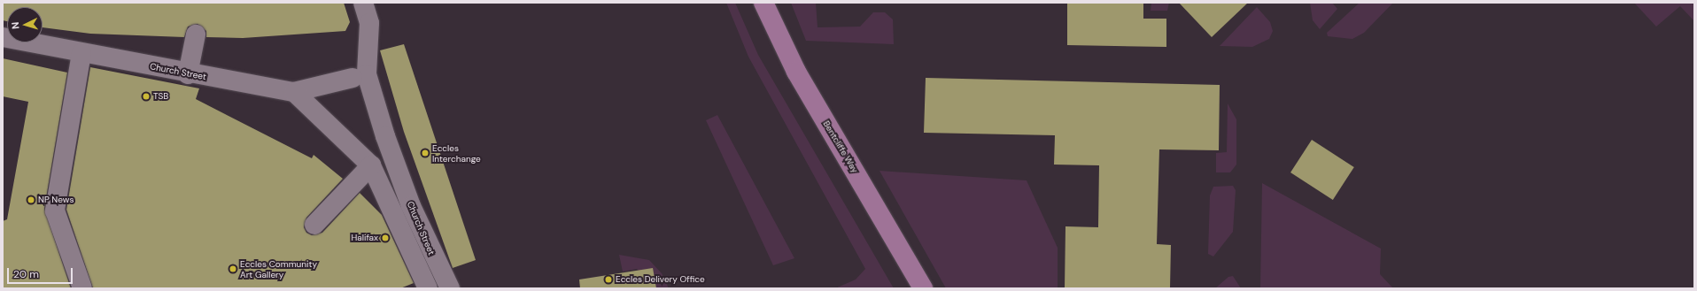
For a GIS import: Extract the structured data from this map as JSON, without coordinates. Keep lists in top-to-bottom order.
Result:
{
  "streets": {
    "main road": ["Bentcliffe Way"],
    "street": ["Church Street"]
  },
  "places": [
    "TSB",
    "Eccles Interchange",
    "NP News",
    "Halifax",
    "Eccles Community Art Gallery",
    "Eccles Delivery Office"
  ],
  "scale_bar": "20 m",
  "north": "left"
}
